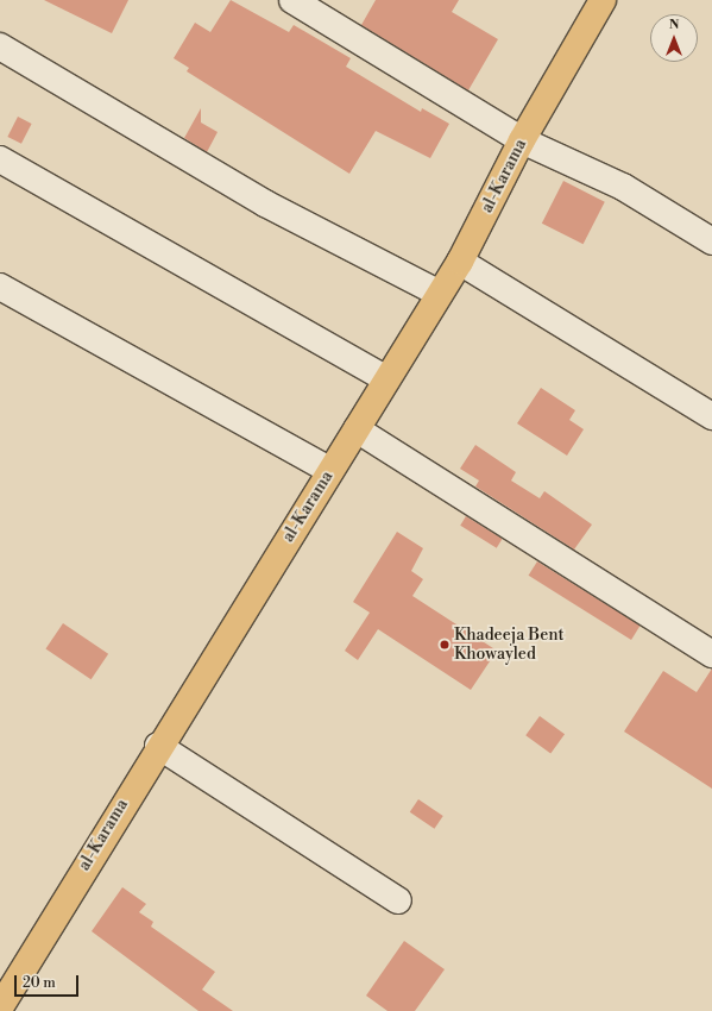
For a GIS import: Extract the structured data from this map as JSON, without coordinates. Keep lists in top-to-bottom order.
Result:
{
  "streets": {
    "main road": ["al-Karama"]
  },
  "places": ["Khadeeja Bent Khowayled"],
  "scale_bar": "20 m",
  "north": "top"
}
